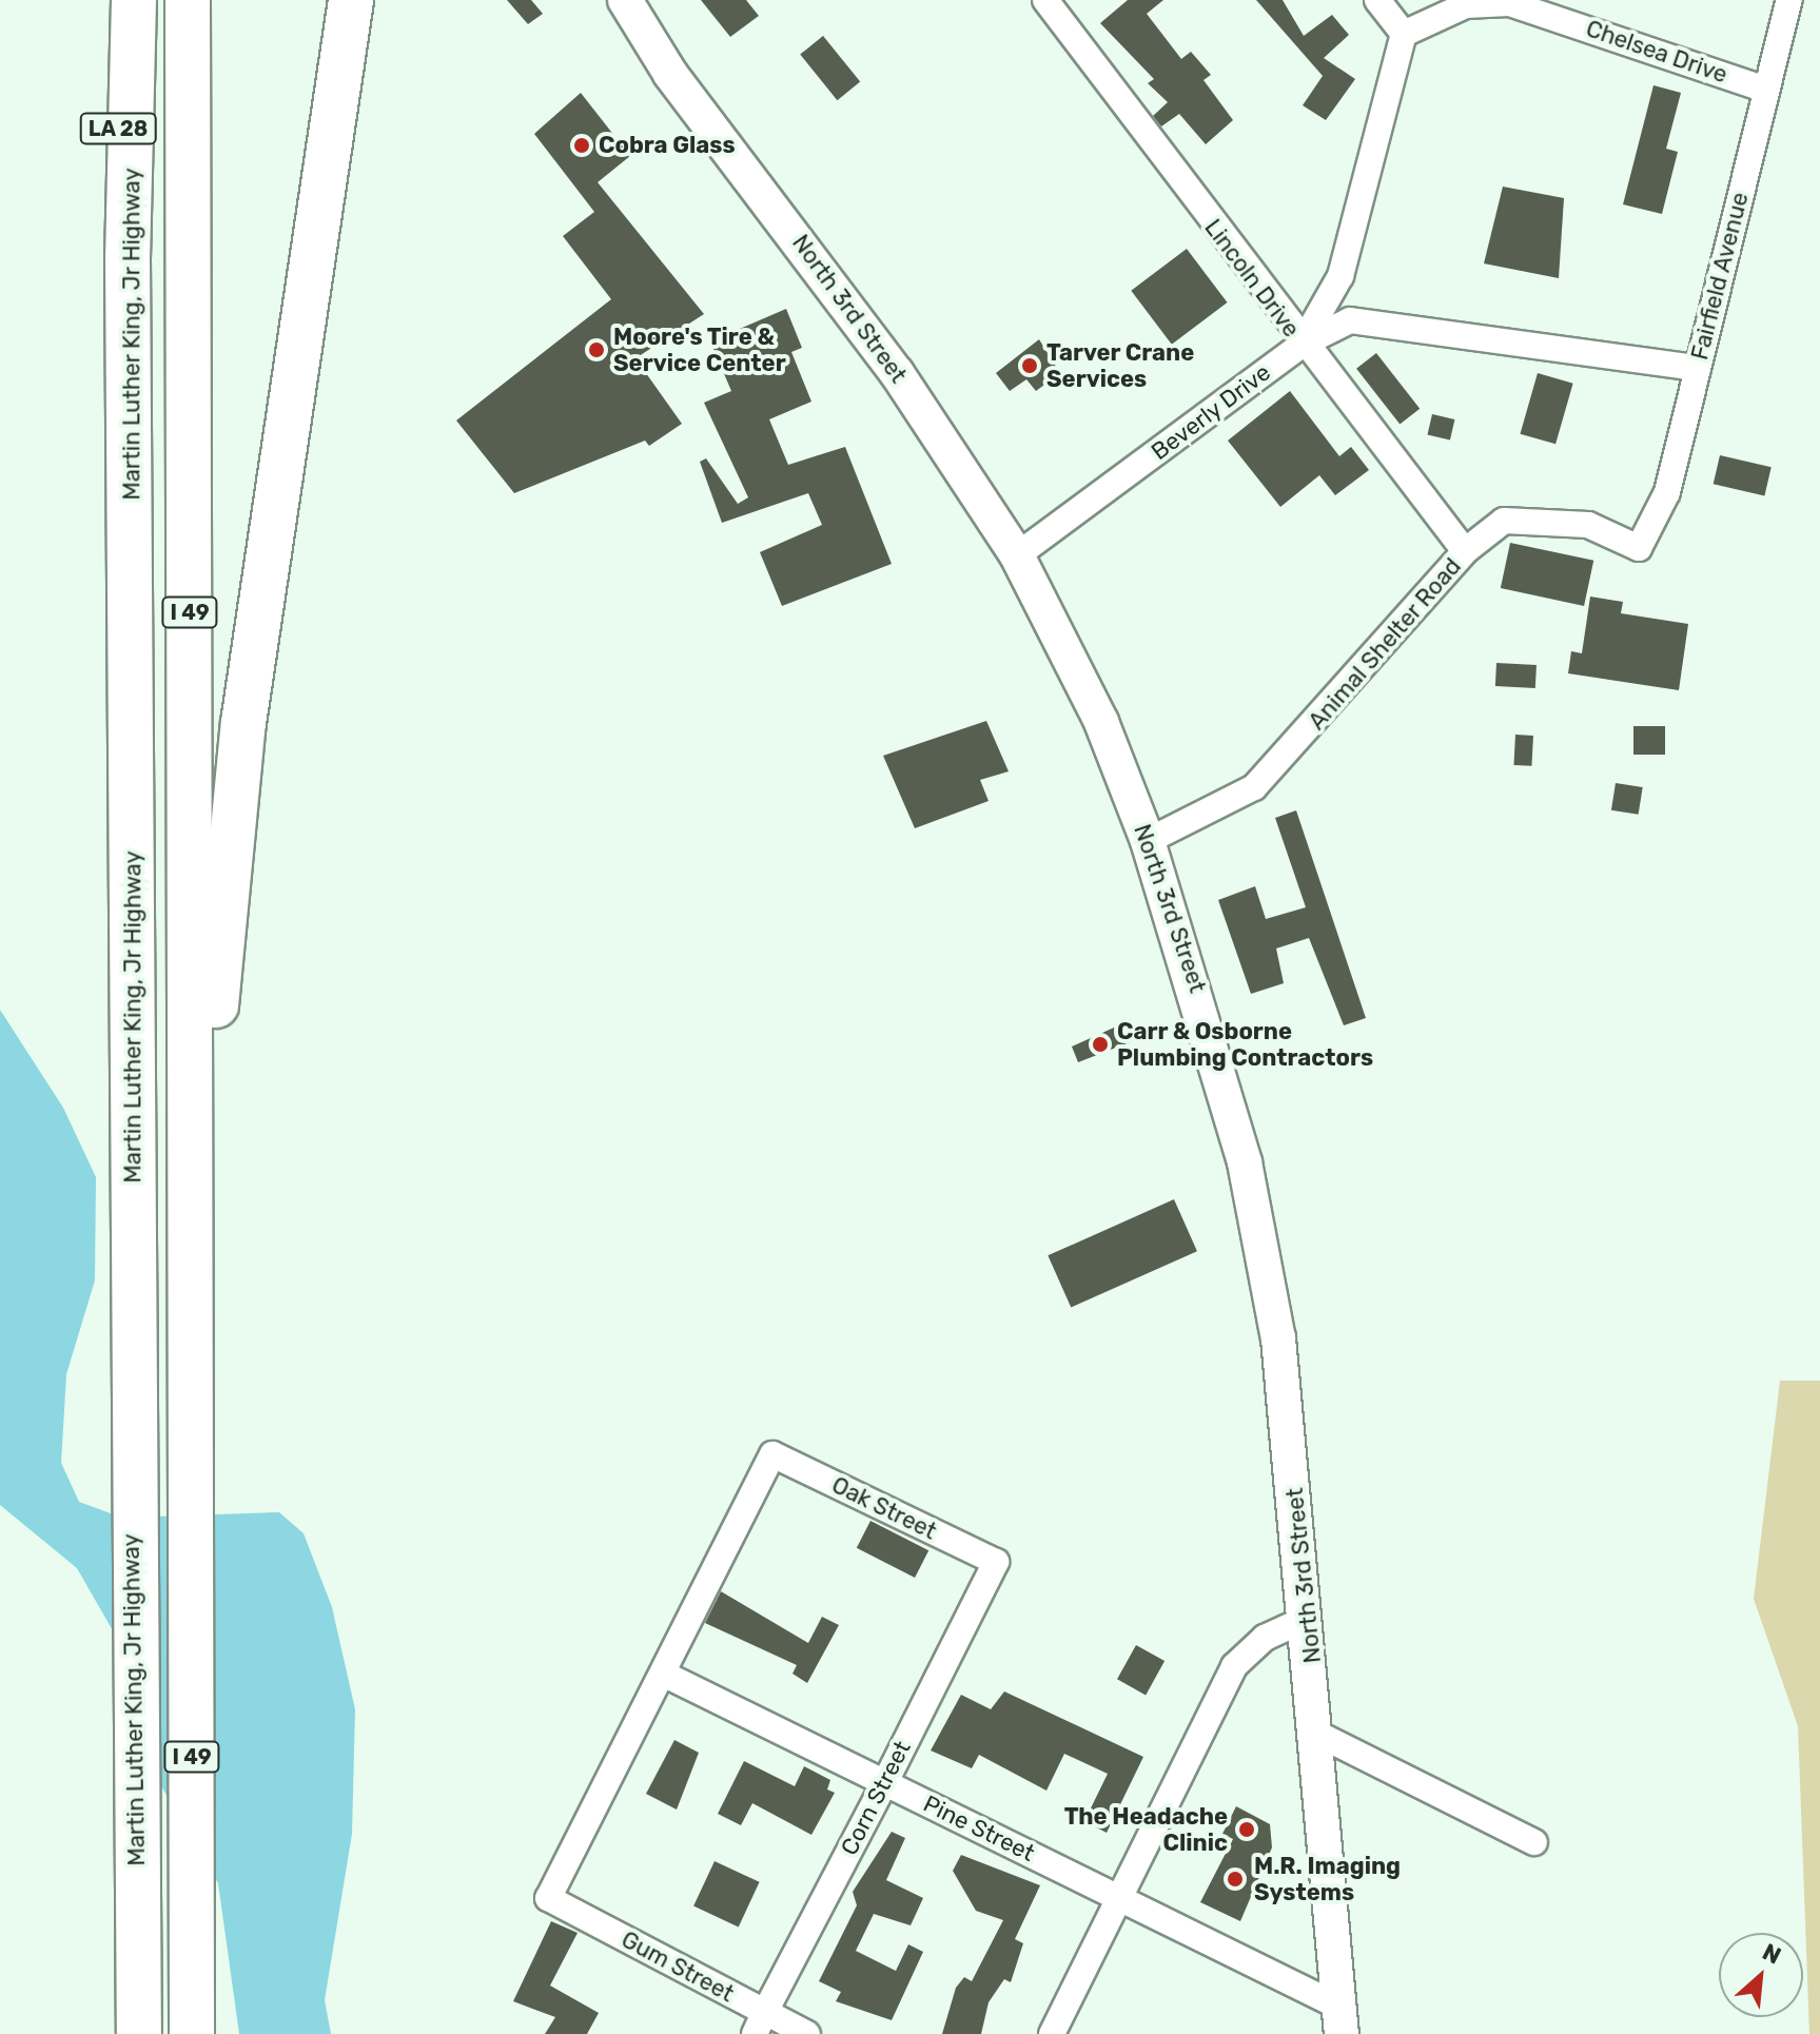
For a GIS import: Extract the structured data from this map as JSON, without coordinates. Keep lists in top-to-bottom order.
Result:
{
  "streets": {
    "highway": ["LA 28", "Martin Luther King, Jr Highway", "I 49"],
    "main road": ["North 3rd Street"],
    "street": [
      "Chelsea Drive",
      "Fairfield Avenue",
      "Lincoln Drive",
      "Beverly Drive",
      "Animal Shelter Road",
      "Oak Street",
      "Corn Street",
      "Pine Street",
      "Gum Street"
    ]
  },
  "crossings": [
    ["Chelsea Drive", "Fairfield Avenue"],
    ["Chelsea Drive", "Beverly Drive"],
    ["LA 28", "Martin Luther King, Jr Highway"],
    ["Fairfield Avenue", "Animal Shelter Road"],
    ["Lincoln Drive", "Beverly Drive"],
    ["Lincoln Drive", "Animal Shelter Road"],
    ["North 3rd Street", "Beverly Drive"],
    ["North 3rd Street", "Animal Shelter Road"],
    ["North 3rd Street", "Pine Street"],
    ["Oak Street", "Corn Street"],
    ["Oak Street", "Pine Street"],
    ["Oak Street", "Gum Street"],
    ["Corn Street", "Pine Street"],
    ["Corn Street", "Gum Street"],
    ["Pine Street", "Gum Street"]
  ],
  "places": [
    "Cobra Glass",
    "Moore's Tire & Service Center",
    "Tarver Crane Services",
    "Carr & Osborne Plumbing Contractors",
    "The Headache Clinic",
    "M.R. Imaging Systems"
  ],
  "north": "top right"
}
